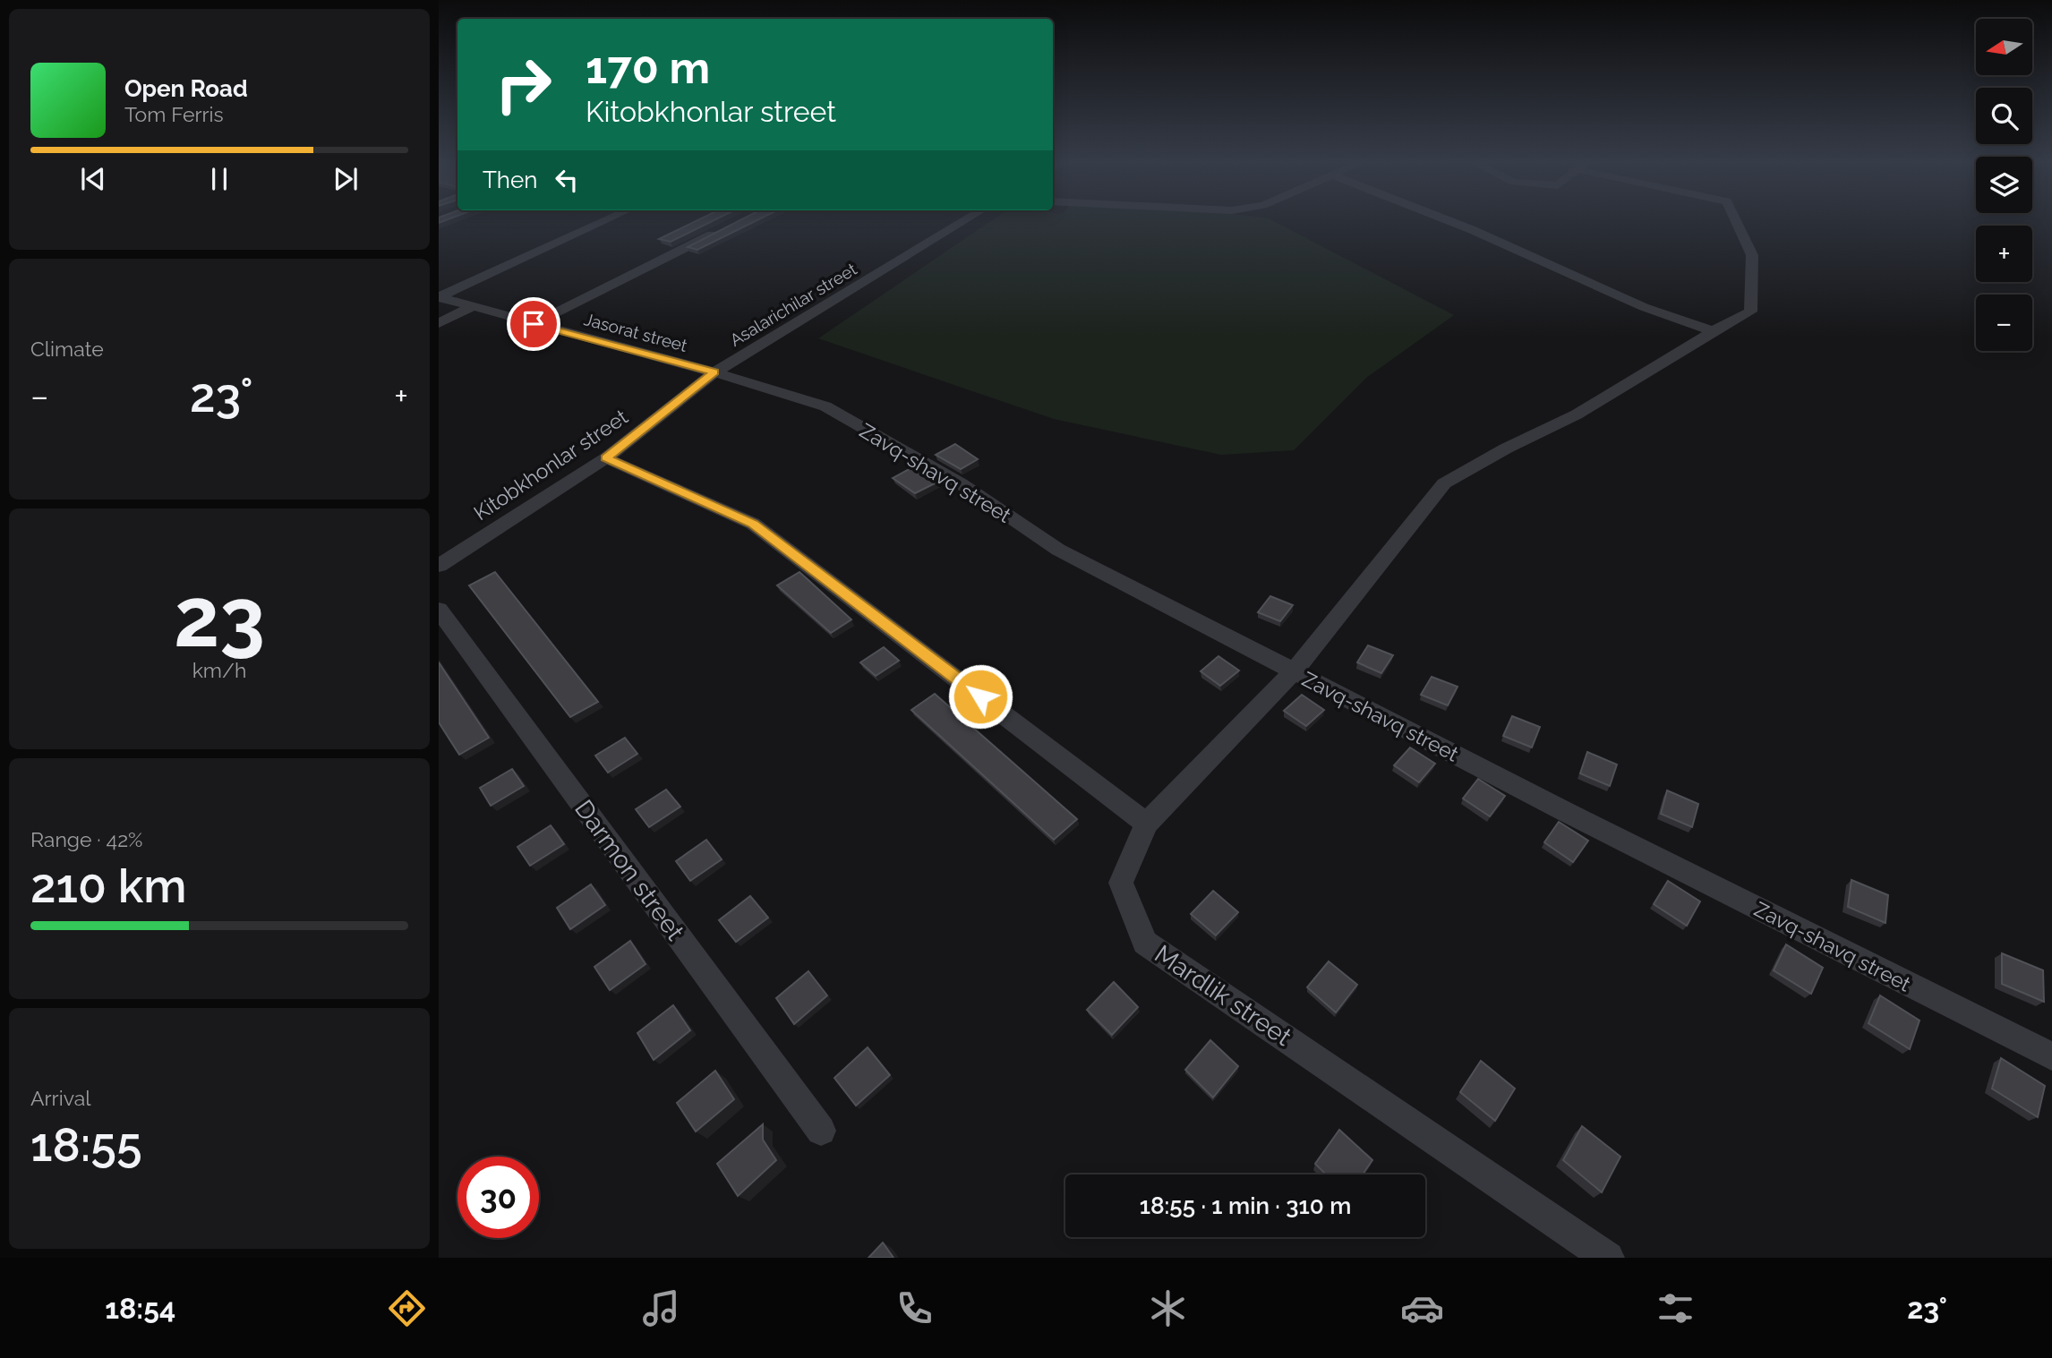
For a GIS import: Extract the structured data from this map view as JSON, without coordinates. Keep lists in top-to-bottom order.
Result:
{
  "streets": {
    "street": [
      "Asalarichilar street",
      "Jasorat street",
      "Kitobkhonlar street",
      "Zavq-shavq street",
      "Darmon street",
      "Mardlik street"
    ]
  },
  "crossings": [
    ["Asalarichilar street", "Jasorat street"],
    ["Asalarichilar street", "Kitobkhonlar street"],
    ["Asalarichilar street", "Zavq-shavq street"],
    ["Jasorat street", "Kitobkhonlar street"],
    ["Jasorat street", "Zavq-shavq street"],
    ["Kitobkhonlar street", "Zavq-shavq street"]
  ],
  "north": "left",
  "page": {
    "map_buttons": ["+", "−"],
    "turn": ["170 m", "Kitobkhonlar street"],
    "song": ["Open Road", "Tom Ferris"],
    "then": "Then",
    "tile": [
      "Climate",
      ["23", "km/h"],
      ["Range · 42%", "210 km"],
      ["Arrival", "18:55"]
    ],
    "heat": ["−", "23°", "+"],
    "limit": "30",
    "trip": "18:55 · 1 min · 310 m",
    "tabs": ["18:54", "23°"]
  }
}
